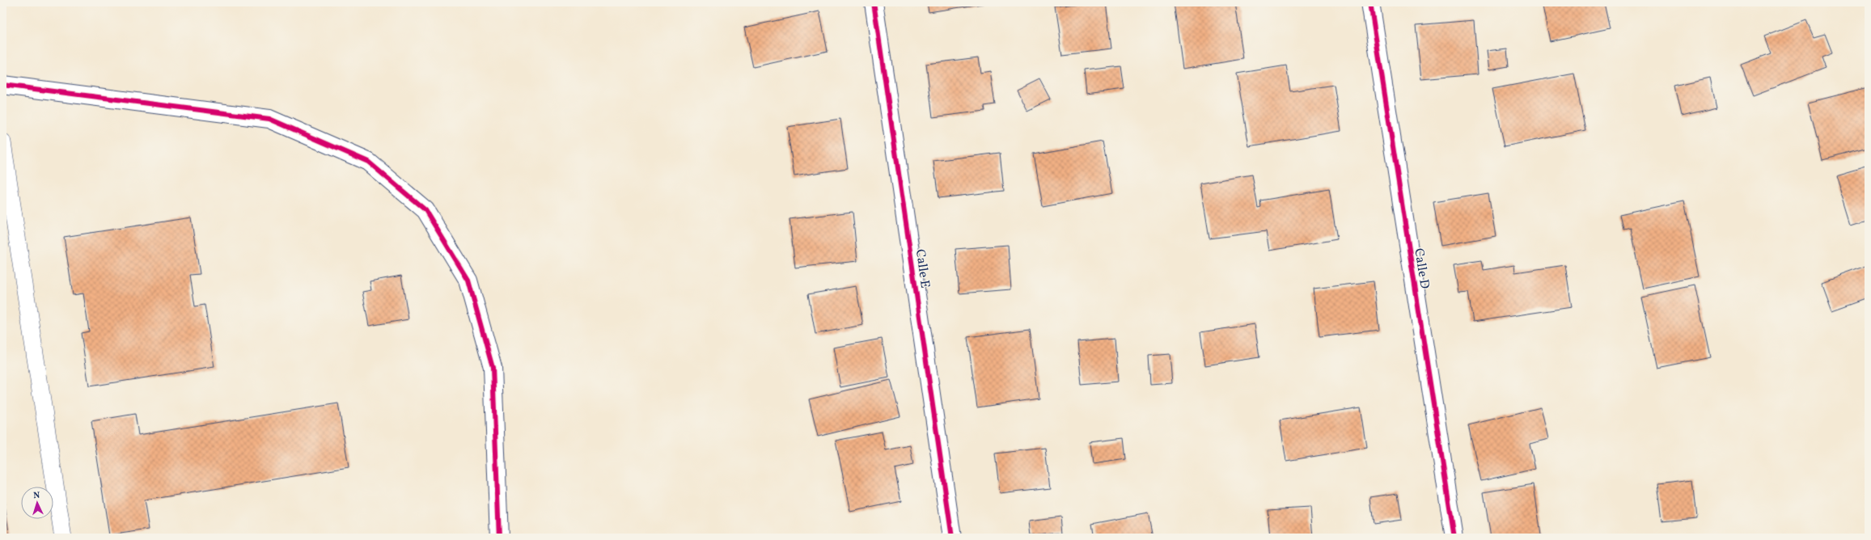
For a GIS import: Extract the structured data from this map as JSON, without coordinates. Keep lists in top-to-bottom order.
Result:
{
  "streets": {
    "street": ["Calle E", "Calle D"]
  },
  "north": "top"
}
